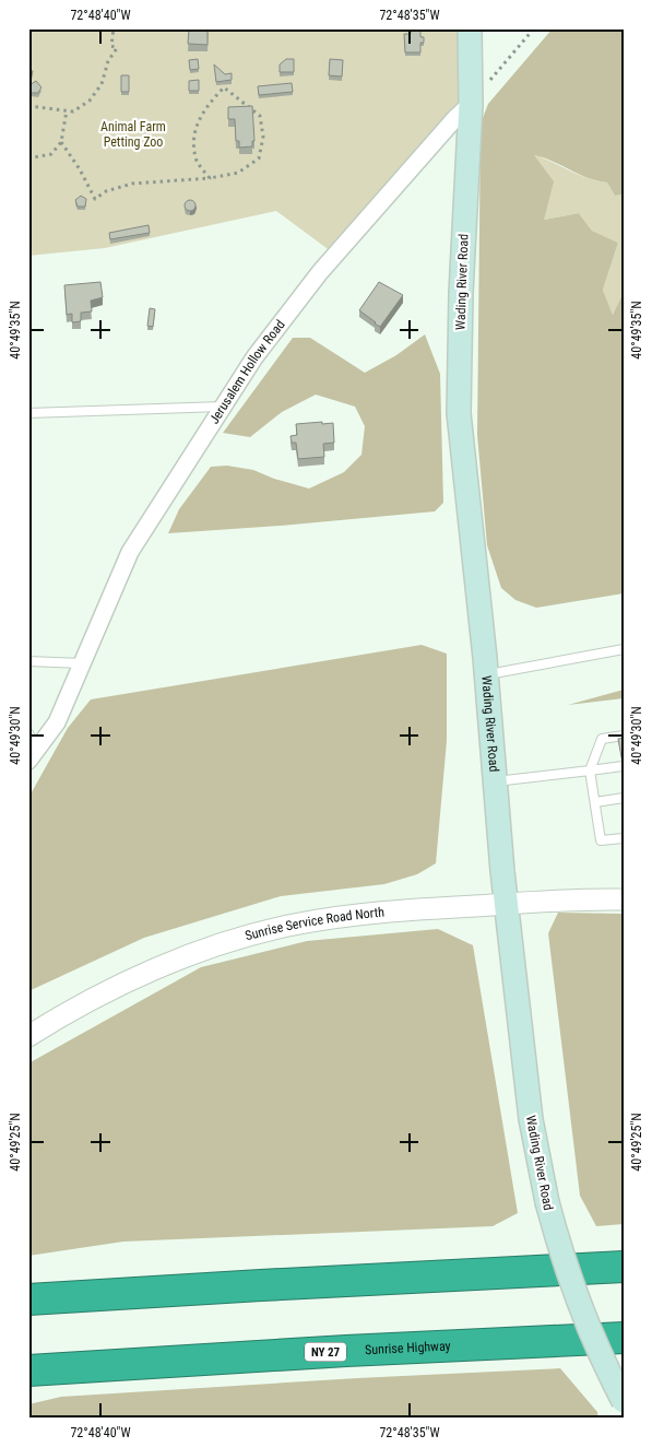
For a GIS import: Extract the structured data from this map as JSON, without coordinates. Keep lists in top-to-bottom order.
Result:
{
  "streets": {
    "highway": ["Sunrise Highway", "NY 27"],
    "main road": ["Wading River Road"],
    "street": ["Jerusalem Hollow Road", "Sunrise Service Road North"]
  },
  "crossings": [
    ["Wading River Road", "Jerusalem Hollow Road"],
    ["Wading River Road", "Sunrise Service Road North"]
  ],
  "parks": ["Animal Farm Petting Zoo"],
  "coordinates": [
    "72°48'40\"W",
    "72°48'35\"W",
    "40°49'35\"N",
    "40°49'30\"N",
    "40°49'25\"N"
  ]
}
